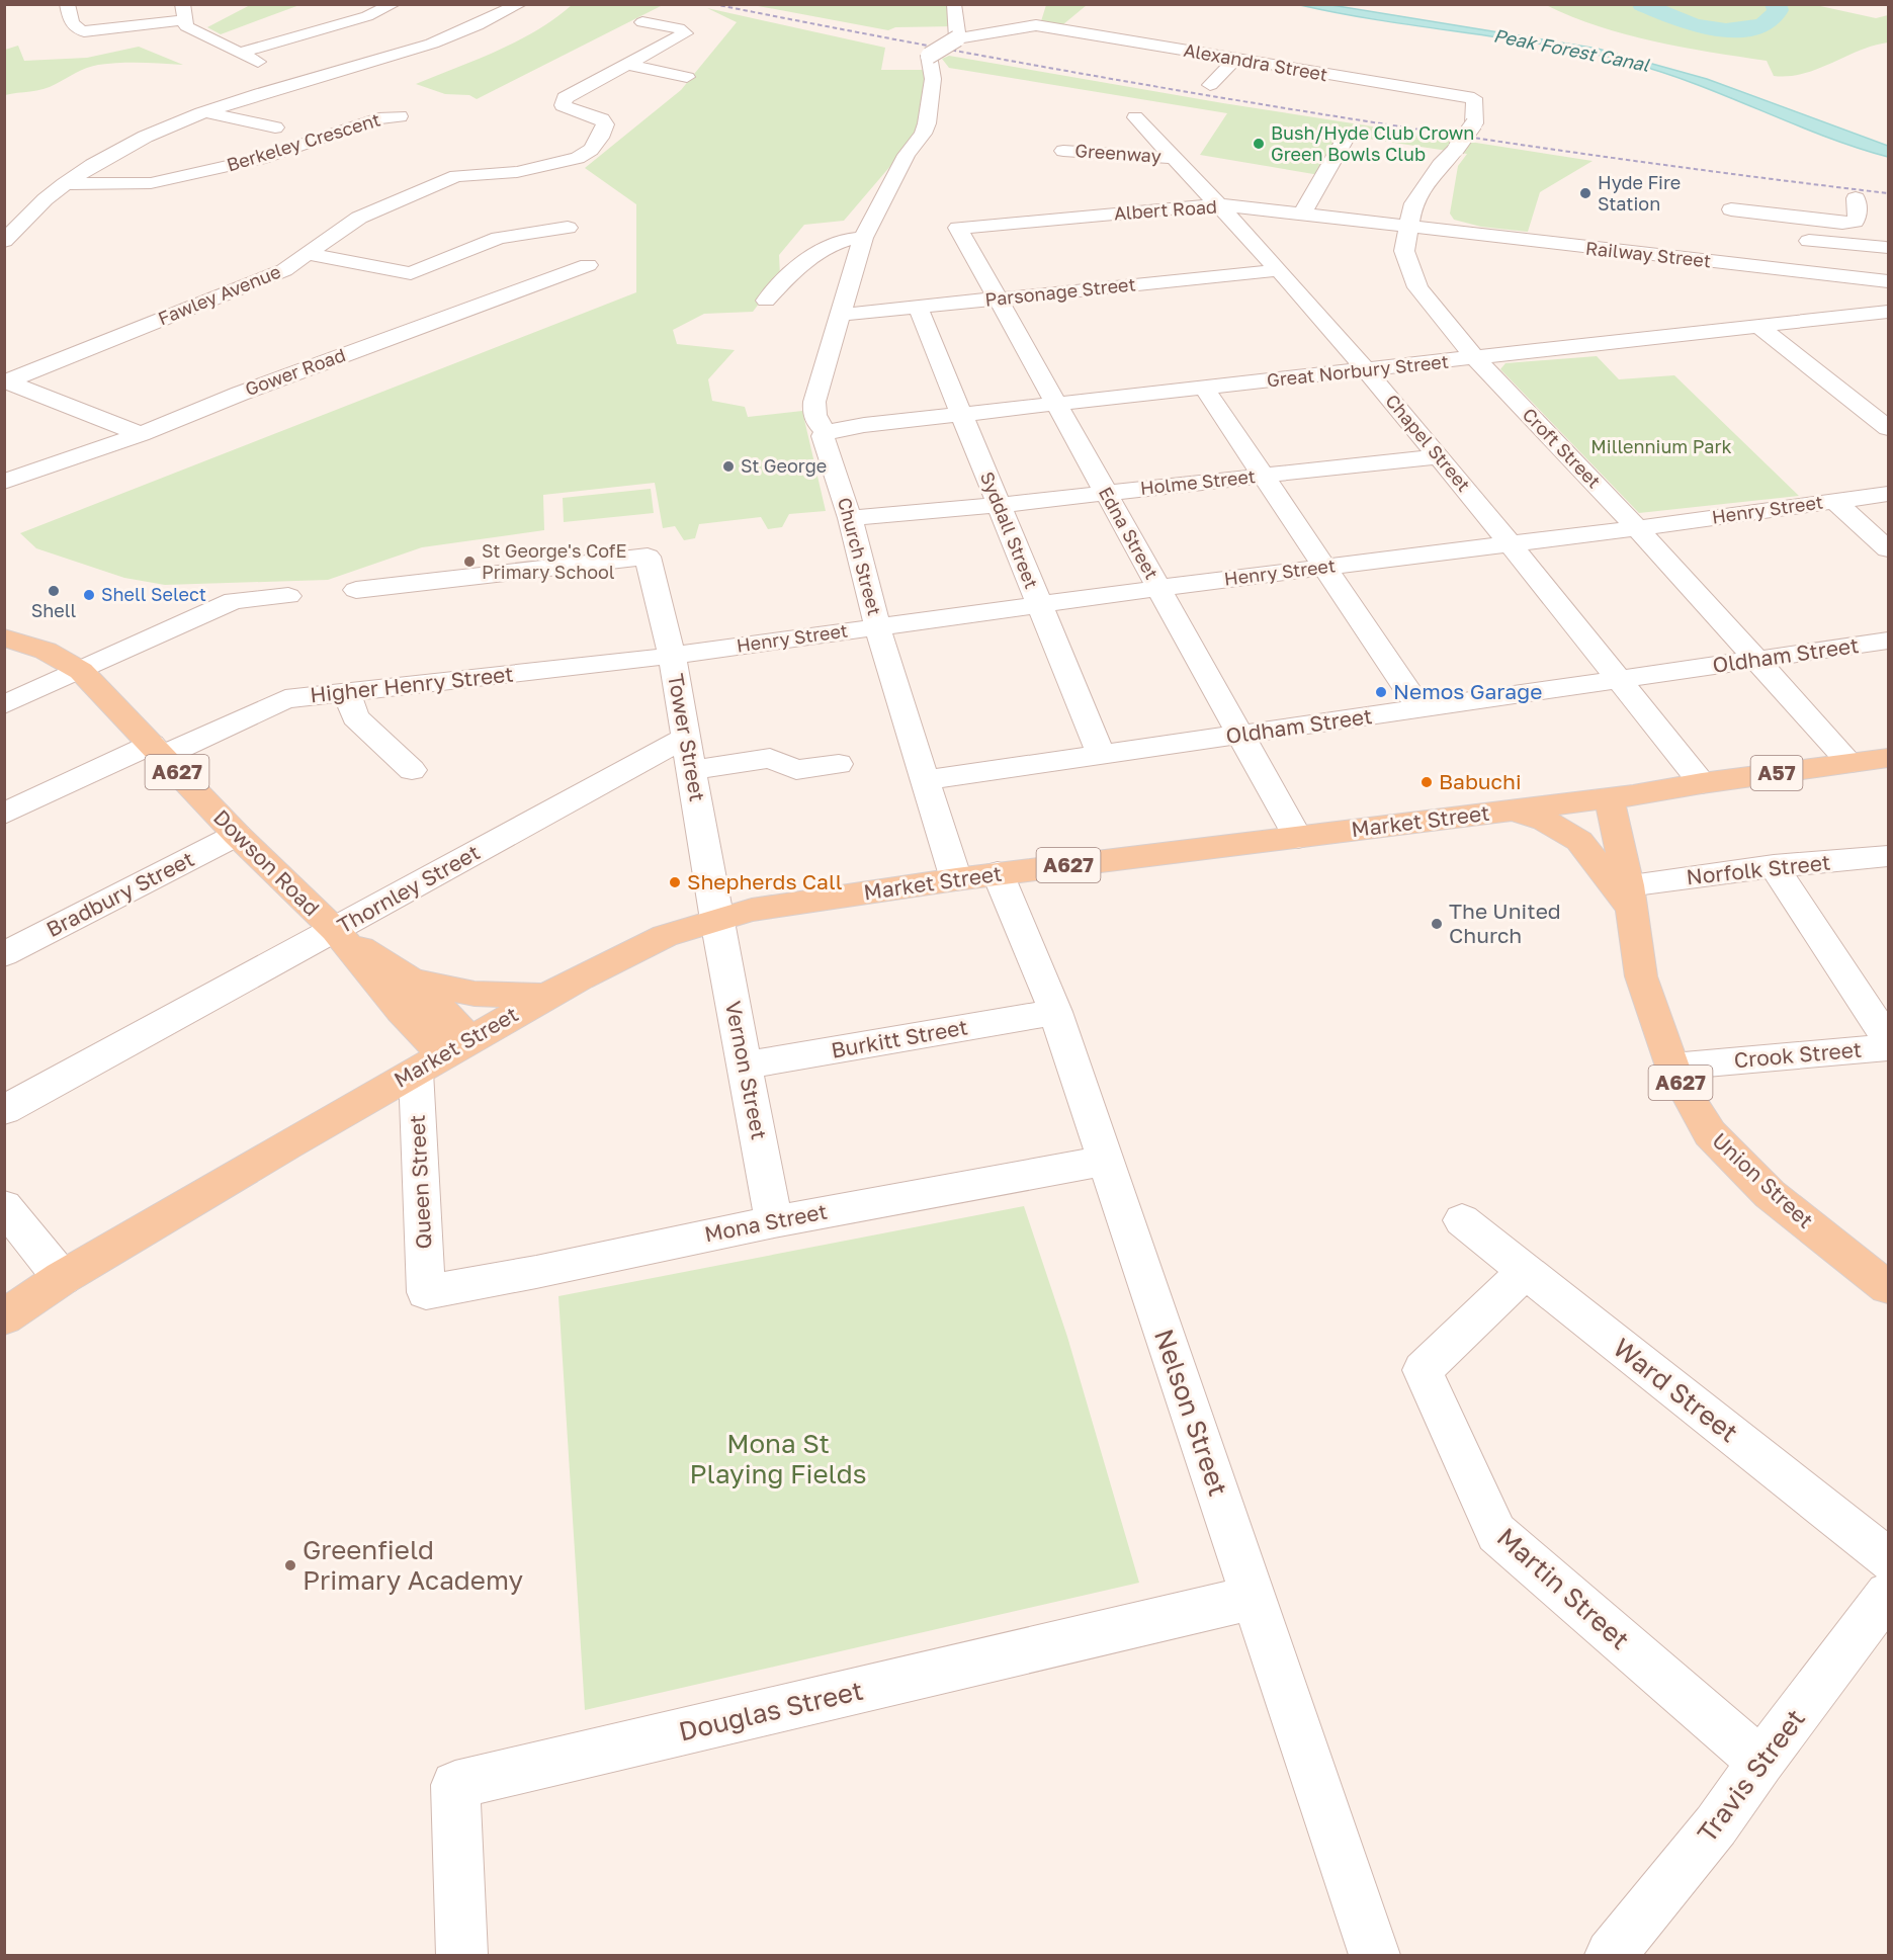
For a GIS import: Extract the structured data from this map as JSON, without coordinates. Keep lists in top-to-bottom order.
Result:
{
  "streets": {
    "main road": [
      "A627",
      "A57",
      "Market Street",
      "Dowson Road",
      "Union Street"
    ],
    "street": [
      "Alexandra Street",
      "Berkeley Crescent",
      "Greenway",
      "Albert Road",
      "Railway Street",
      "Parsonage Street",
      "Fawley Avenue",
      "Great Norbury Street",
      "Gower Road",
      "Chapel Street",
      "Croft Street",
      "Holme Street",
      "Henry Street",
      "Syddall Street",
      "Edna Street",
      "Church Street",
      "Oldham Street",
      "Higher Henry Street",
      "Tower Street",
      "Norfolk Street",
      "Thornley Street",
      "Bradbury Street",
      "Burkitt Street",
      "Crook Street",
      "Vernon Street",
      "Queen Street",
      "Mona Street",
      "Ward Street",
      "Nelson Street",
      "Martin Street",
      "Douglas Street",
      "Travis Street"
    ]
  },
  "crossings": [
    ["Alexandra Street", "Croft Street"],
    ["Alexandra Street", "Church Street"],
    ["Greenway", "Chapel Street"],
    ["Albert Road", "Railway Street"],
    ["Albert Road", "Chapel Street"],
    ["Albert Road", "Croft Street"],
    ["Albert Road", "Edna Street"],
    ["Railway Street", "Croft Street"],
    ["Parsonage Street", "Chapel Street"],
    ["Parsonage Street", "Syddall Street"],
    ["Parsonage Street", "Edna Street"],
    ["Parsonage Street", "Church Street"],
    ["Great Norbury Street", "Chapel Street"],
    ["Great Norbury Street", "Croft Street"],
    ["Great Norbury Street", "Syddall Street"],
    ["Great Norbury Street", "Edna Street"],
    ["Great Norbury Street", "Church Street"],
    ["Chapel Street", "Holme Street"],
    ["Chapel Street", "Henry Street"],
    ["Chapel Street", "Oldham Street"],
    ["Chapel Street", "Market Street"],
    ["Croft Street", "Henry Street"],
    ["Croft Street", "Oldham Street"],
    ["Croft Street", "Market Street"],
    ["Holme Street", "Syddall Street"],
    ["Holme Street", "Edna Street"],
    ["Holme Street", "Church Street"],
    ["Henry Street", "Syddall Street"],
    ["Henry Street", "Edna Street"],
    ["Henry Street", "Church Street"],
    ["Henry Street", "Higher Henry Street"],
    ["Henry Street", "Tower Street"],
    ["Syddall Street", "Oldham Street"],
    ["Edna Street", "Oldham Street"],
    ["Edna Street", "Market Street"],
    ["Church Street", "Oldham Street"],
    ["Church Street", "Market Street"],
    ["Higher Henry Street", "Tower Street"],
    ["Higher Henry Street", "Dowson Road"],
    ["Tower Street", "Market Street"],
    ["Tower Street", "Thornley Street"],
    ["Tower Street", "Vernon Street"],
    ["A627", "Market Street"],
    ["A627", "Dowson Road"],
    ["A627", "Queen Street"],
    ["Market Street", "Dowson Road"],
    ["Market Street", "Vernon Street"],
    ["Market Street", "Union Street"],
    ["Market Street", "Queen Street"],
    ["Market Street", "Nelson Street"],
    ["Dowson Road", "Thornley Street"],
    ["Dowson Road", "Bradbury Street"],
    ["Dowson Road", "Queen Street"],
    ["Norfolk Street", "Union Street"],
    ["Burkitt Street", "Vernon Street"],
    ["Burkitt Street", "Nelson Street"],
    ["Crook Street", "Union Street"],
    ["Vernon Street", "Mona Street"],
    ["Queen Street", "Mona Street"],
    ["Mona Street", "Nelson Street"],
    ["Ward Street", "Martin Street"],
    ["Nelson Street", "Douglas Street"],
    ["Martin Street", "Travis Street"]
  ],
  "water": ["Peak Forest Canal"],
  "parks": ["Millennium Park", "Mona St Playing Fields"],
  "places": [
    "Bush/Hyde Club Crown Green Bowls Club",
    "Hyde Fire Station",
    "St George",
    "St George's CofE Primary School",
    "Shell",
    "Shell Select",
    "Nemos Garage",
    "Babuchi",
    "Shepherds Call",
    "The United Church",
    "Greenfield Primary Academy"
  ]
}
